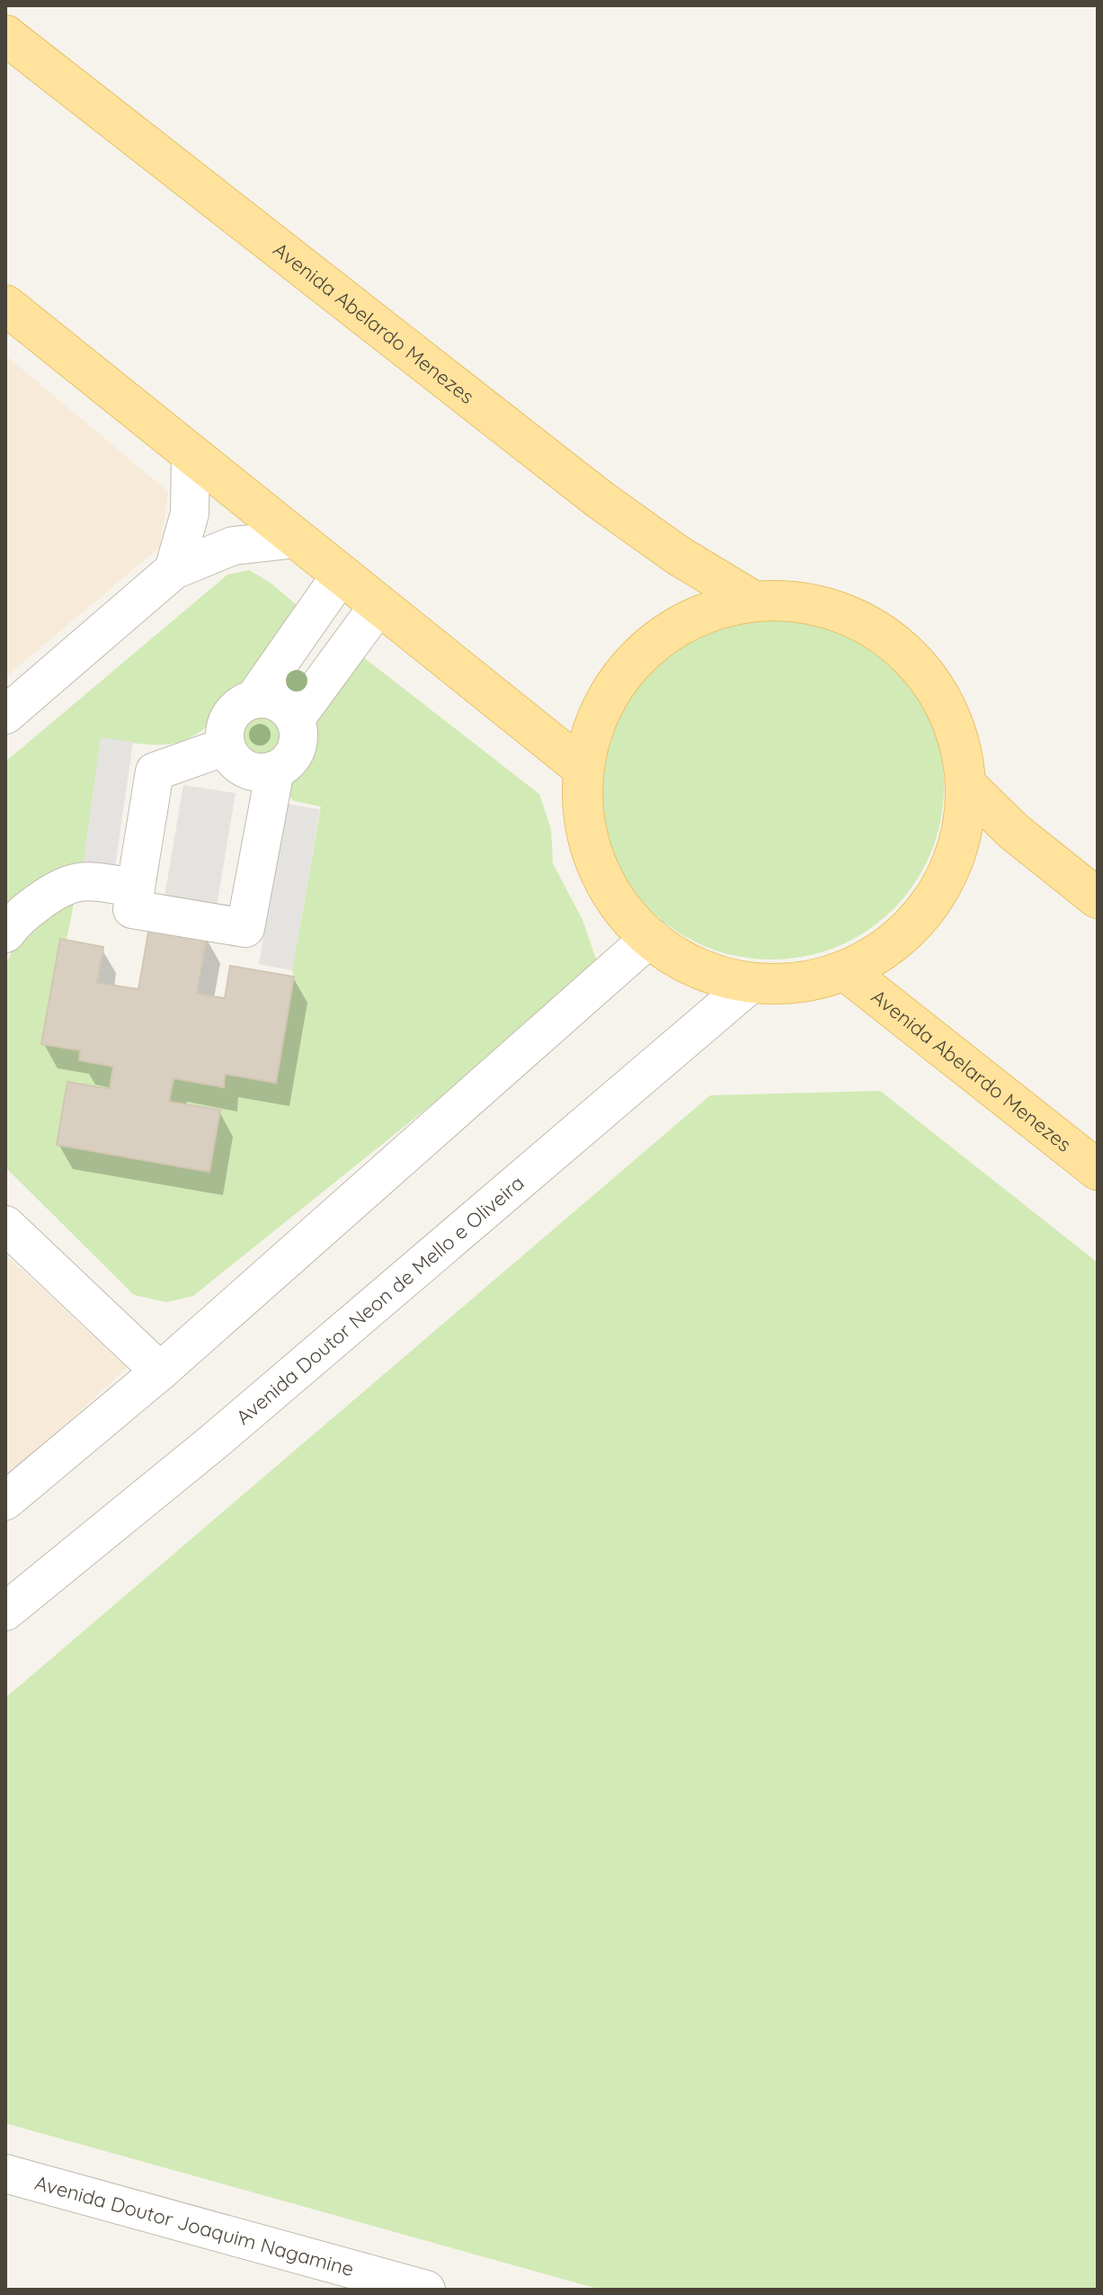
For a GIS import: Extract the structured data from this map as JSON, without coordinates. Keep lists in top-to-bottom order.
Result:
{
  "streets": {
    "main road": ["Avenida Abelardo Menezes"],
    "street": ["Avenida Doutor Neon de Mello e Oliveira", "Avenida Doutor Joaquim Nagamine"]
  }
}
